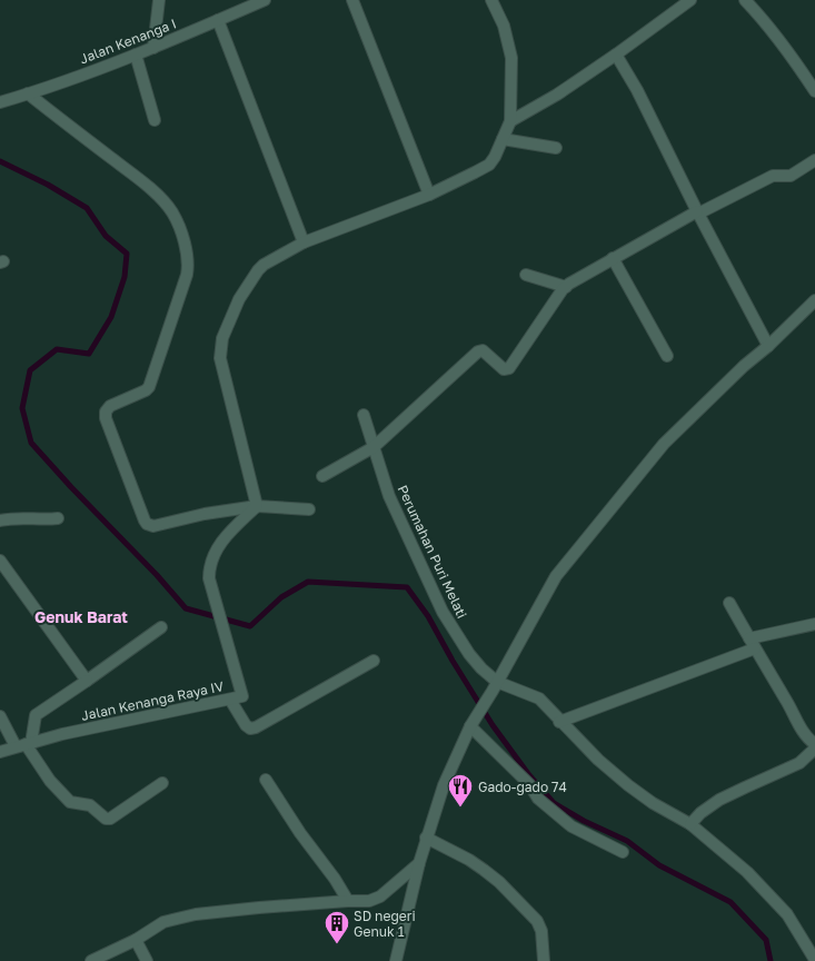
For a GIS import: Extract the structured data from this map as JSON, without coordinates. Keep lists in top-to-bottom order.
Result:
{
  "streets": {
    "street": ["Jalan Kenanga I", "Perumahan Puri Melati", "Jalan Kenanga Raya IV"]
  },
  "districts": ["Genuk Barat"],
  "places": {
    "restaurant": ["Gado-gado 74"],
    "building": ["SD negeri Genuk 1"]
  }
}
